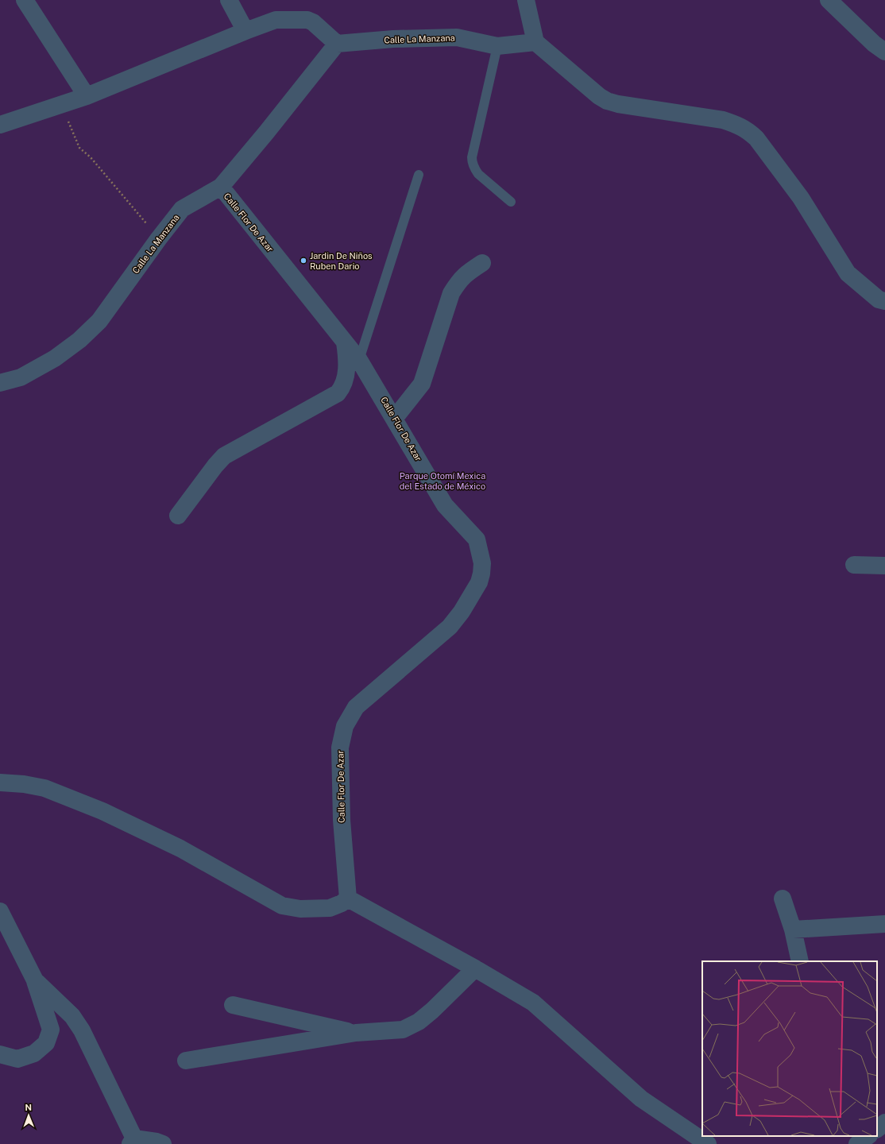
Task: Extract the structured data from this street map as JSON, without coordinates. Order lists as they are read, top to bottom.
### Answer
{
  "streets": {
    "street": ["Calle La Manzana", "Calle Flor De Azar"]
  },
  "crossings": [
    ["Calle La Manzana", "Calle Flor De Azar"]
  ],
  "parks": ["Parque Otomí Mexica del Estado de México"],
  "places": ["Jardin De Niños Ruben Dario"],
  "north": "top"
}
